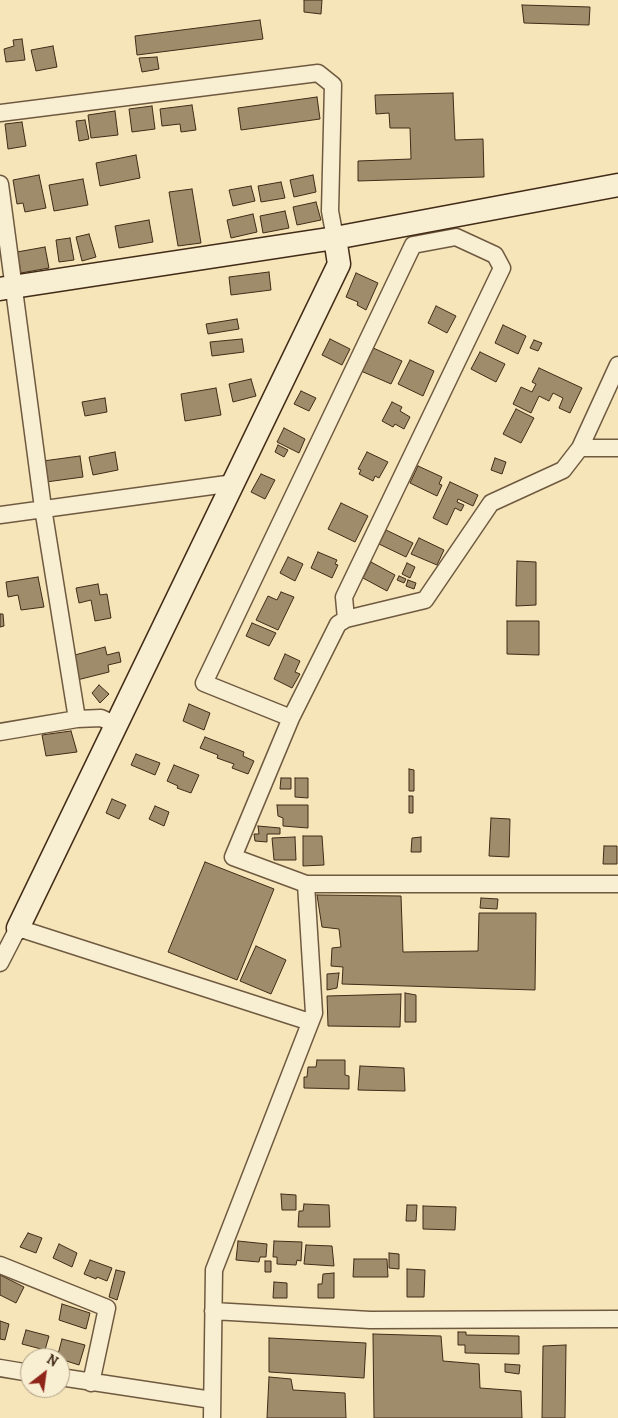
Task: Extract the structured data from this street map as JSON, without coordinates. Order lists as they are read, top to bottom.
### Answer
{
  "north": "top right"
}
